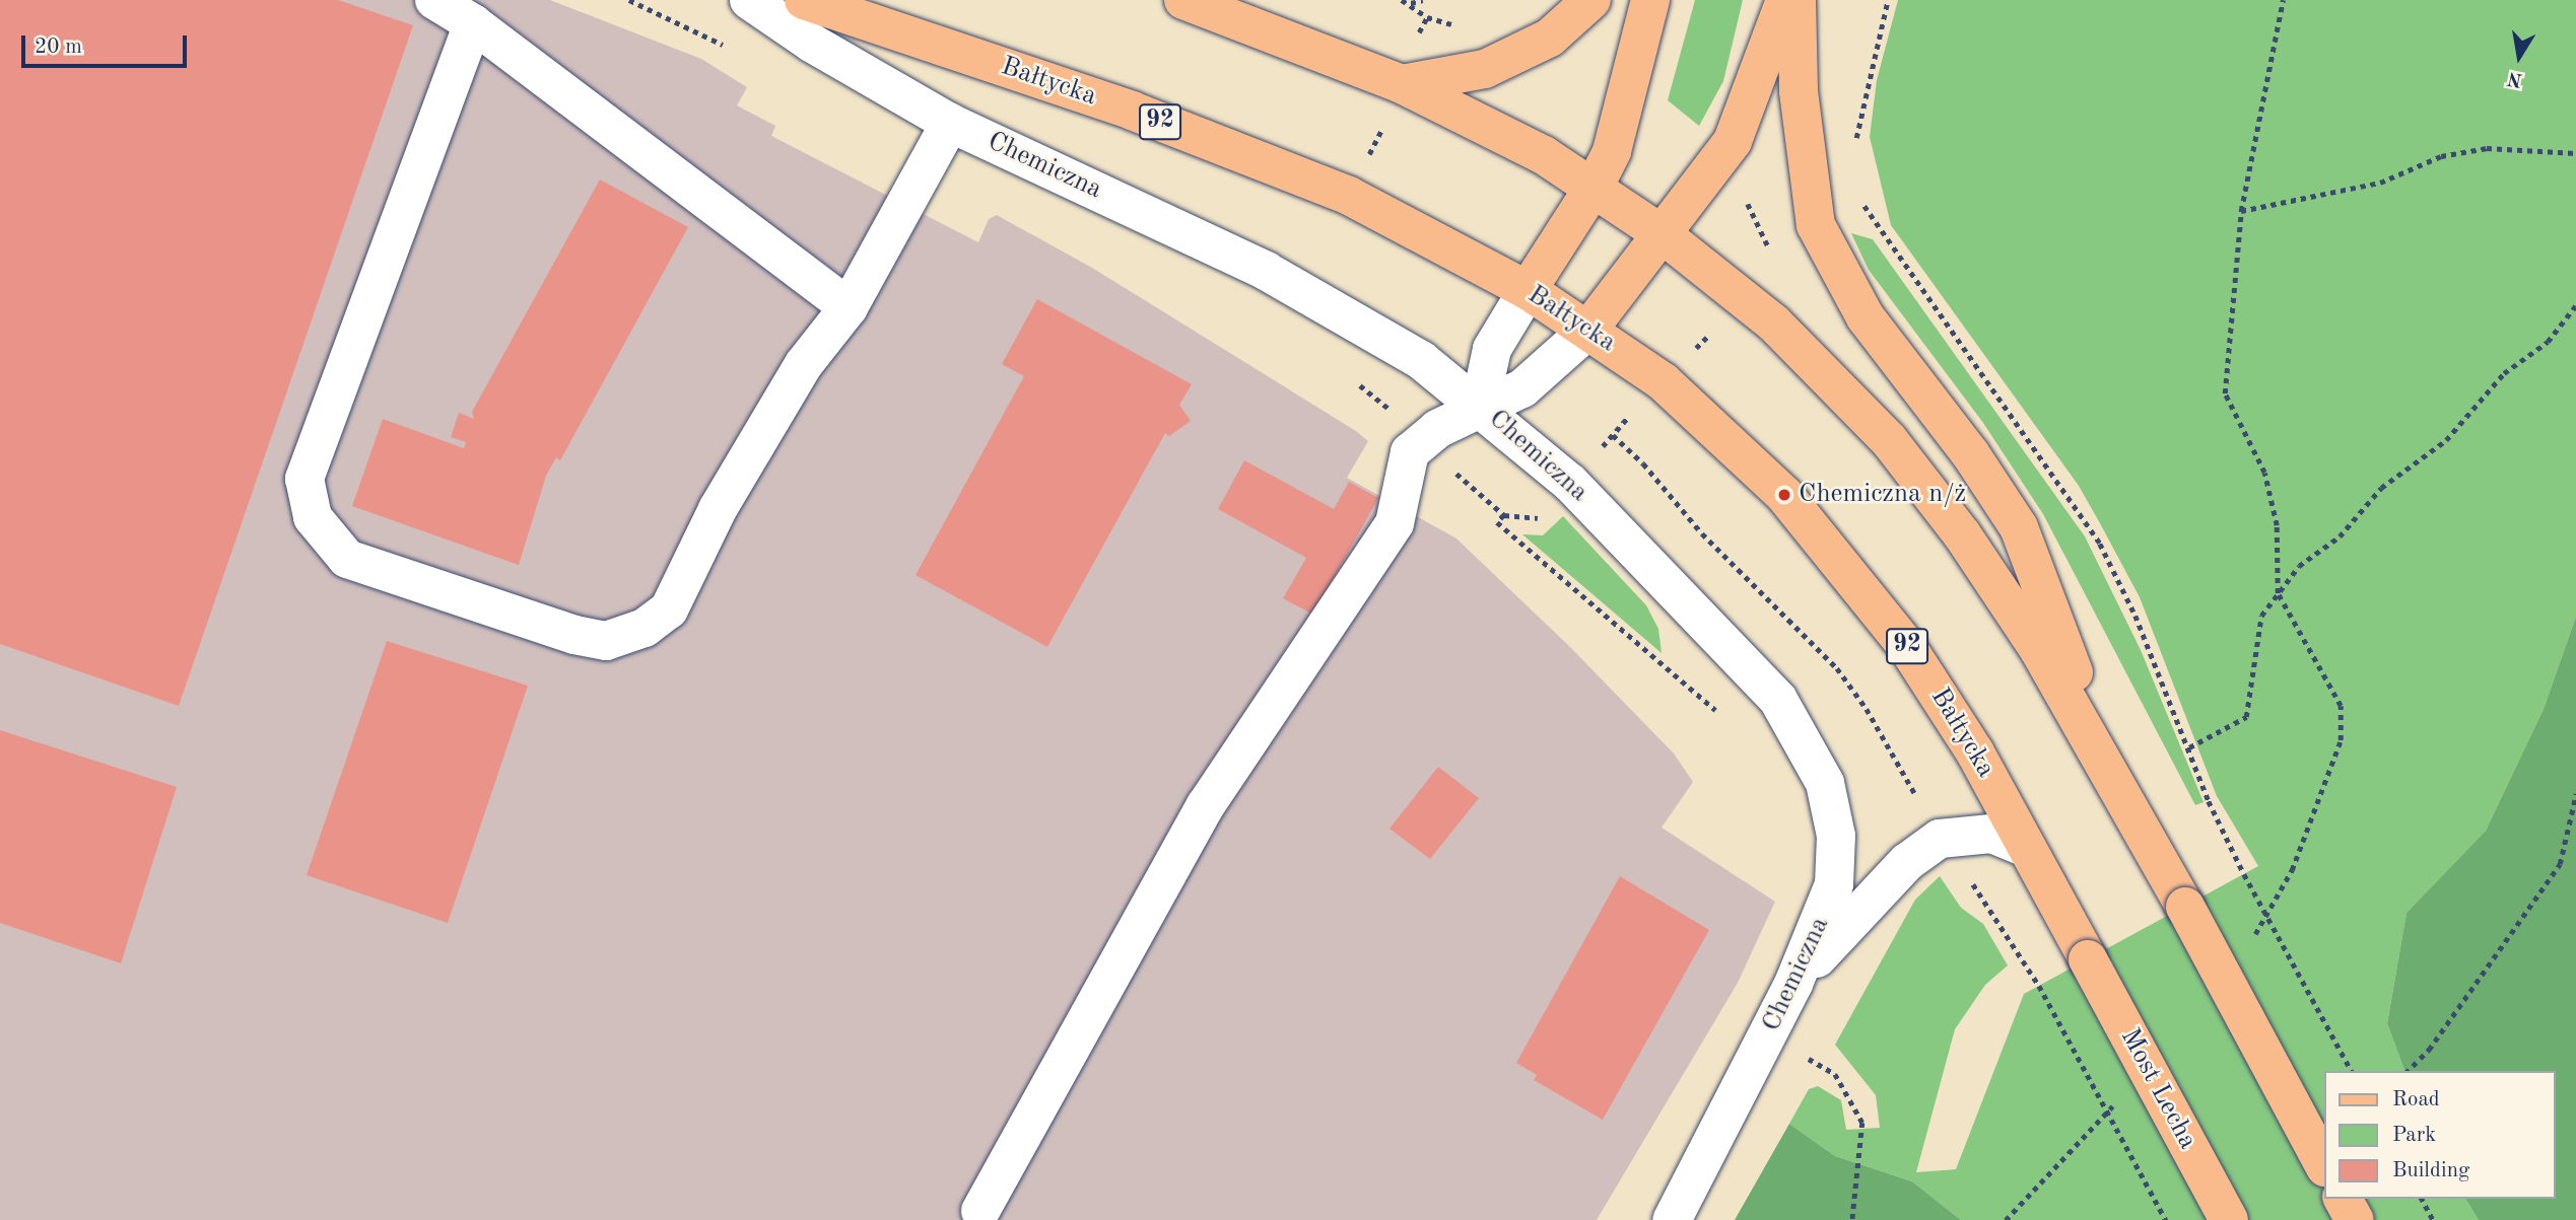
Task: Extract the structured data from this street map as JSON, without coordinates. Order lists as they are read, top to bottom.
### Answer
{
  "streets": {
    "main road": ["Bałtycka", "92", "Most Lecha"],
    "street": ["Chemiczna"]
  },
  "crossings": [
    ["Bałtycka", "Most Lecha"]
  ],
  "places": ["Chemiczna n/ż"],
  "legend": ["Road", "Park", "Building"],
  "scale_bar": "20 m",
  "north": "bottom"
}
